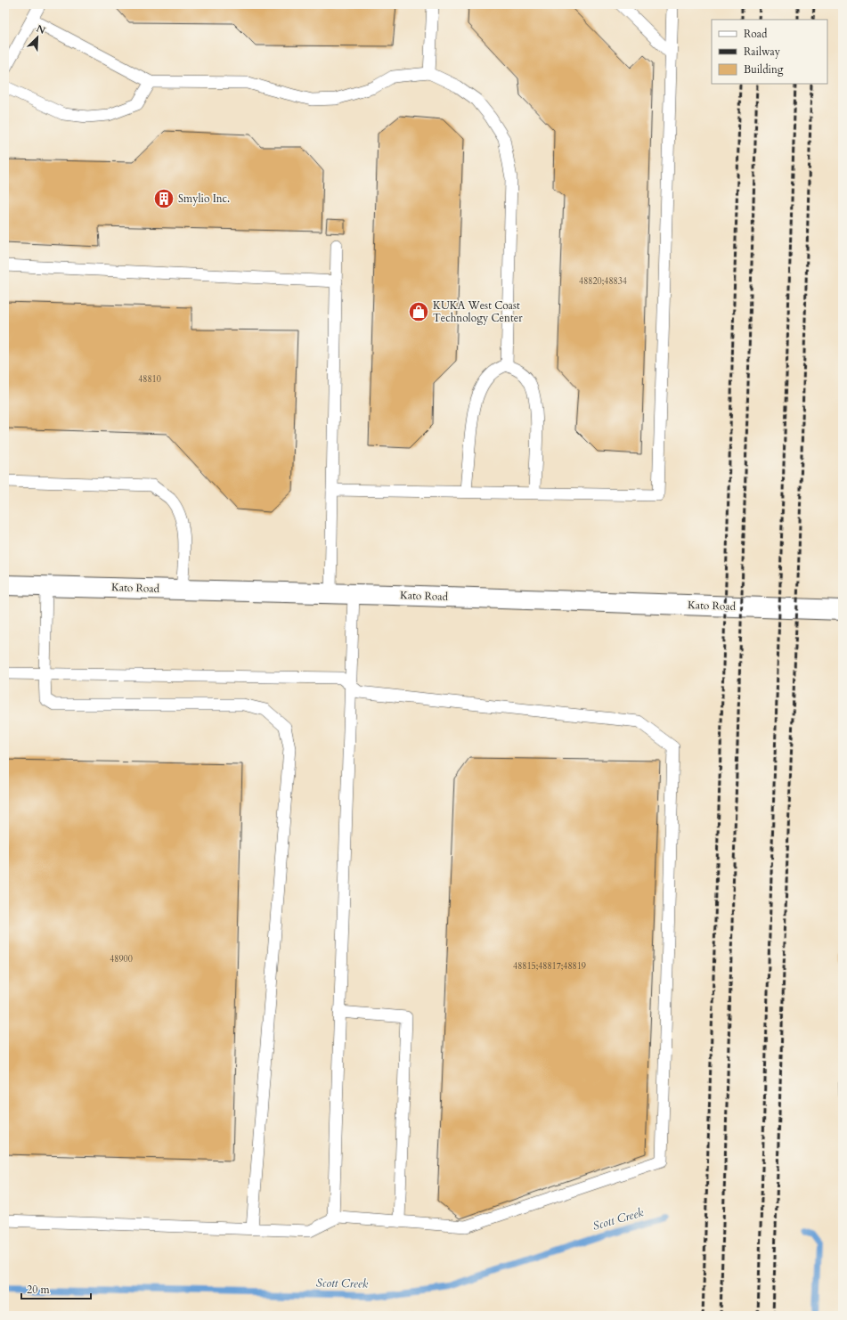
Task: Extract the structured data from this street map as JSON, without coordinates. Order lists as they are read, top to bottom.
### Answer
{
  "streets": {
    "street": ["Kato Road"]
  },
  "water": ["Scott Creek"],
  "places": {
    "building": ["Smylio Inc."],
    "shop": ["KUKA West Coast Technology Center"]
  },
  "house_numbers": [
    "48820;48834",
    "48810",
    "48900",
    "48815;48817;48819"
  ],
  "legend": ["Road", "Railway", "Building"],
  "scale_bar": "20 m",
  "north": "top right"
}
